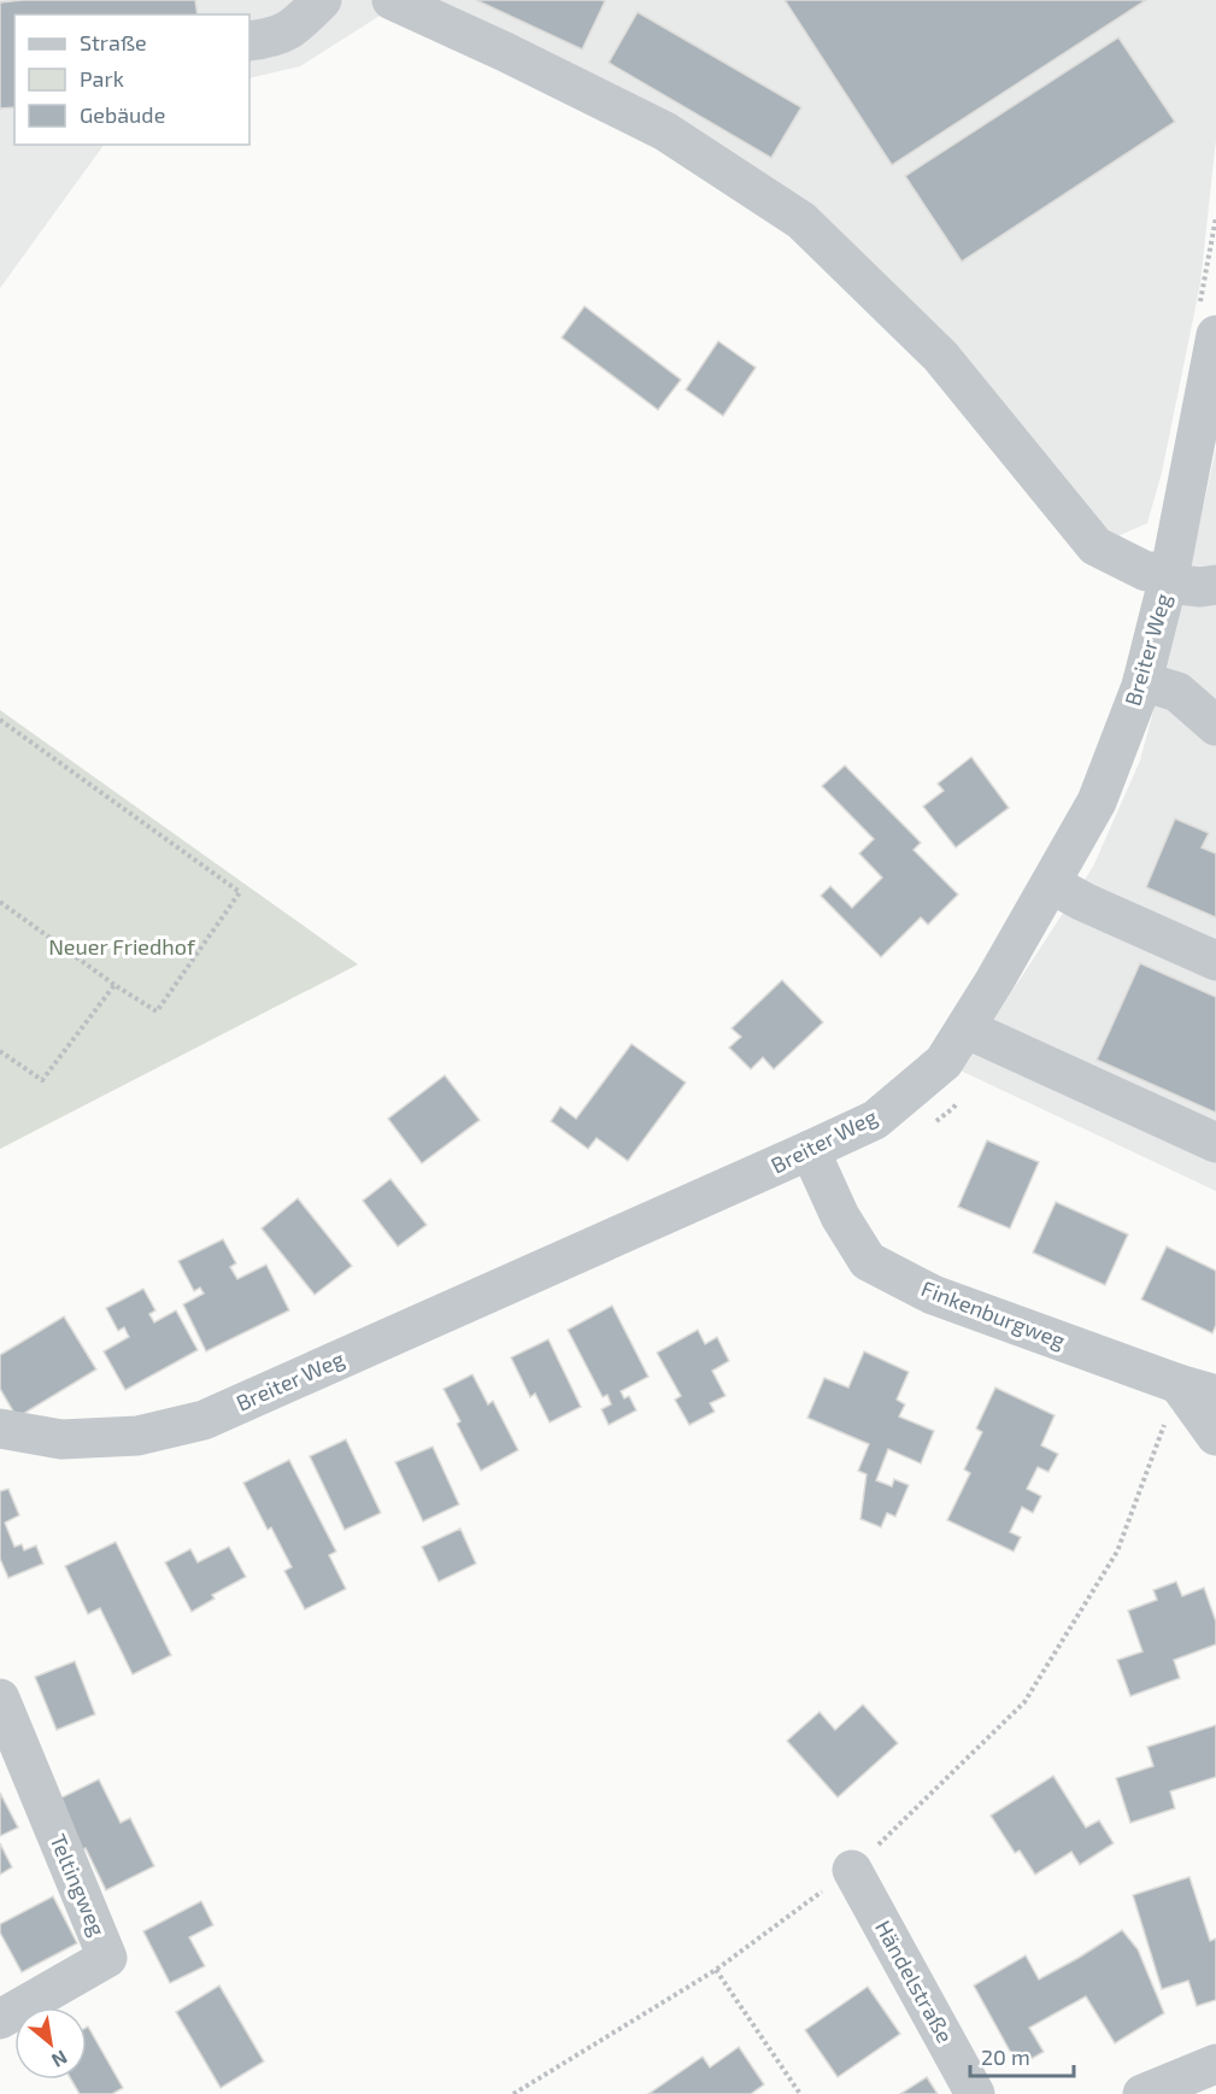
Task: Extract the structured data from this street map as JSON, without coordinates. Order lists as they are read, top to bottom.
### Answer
{
  "streets": {
    "street": [
      "Breiter Weg",
      "Finkenburgweg",
      "Teltingweg",
      "Händelstraße"
    ]
  },
  "crossings": [
    ["Breiter Weg", "Finkenburgweg"]
  ],
  "parks": ["Neuer Friedhof"],
  "legend": ["Straße", "Park", "Gebäude"],
  "scale_bar": "20 m",
  "north": "bottom right"
}
